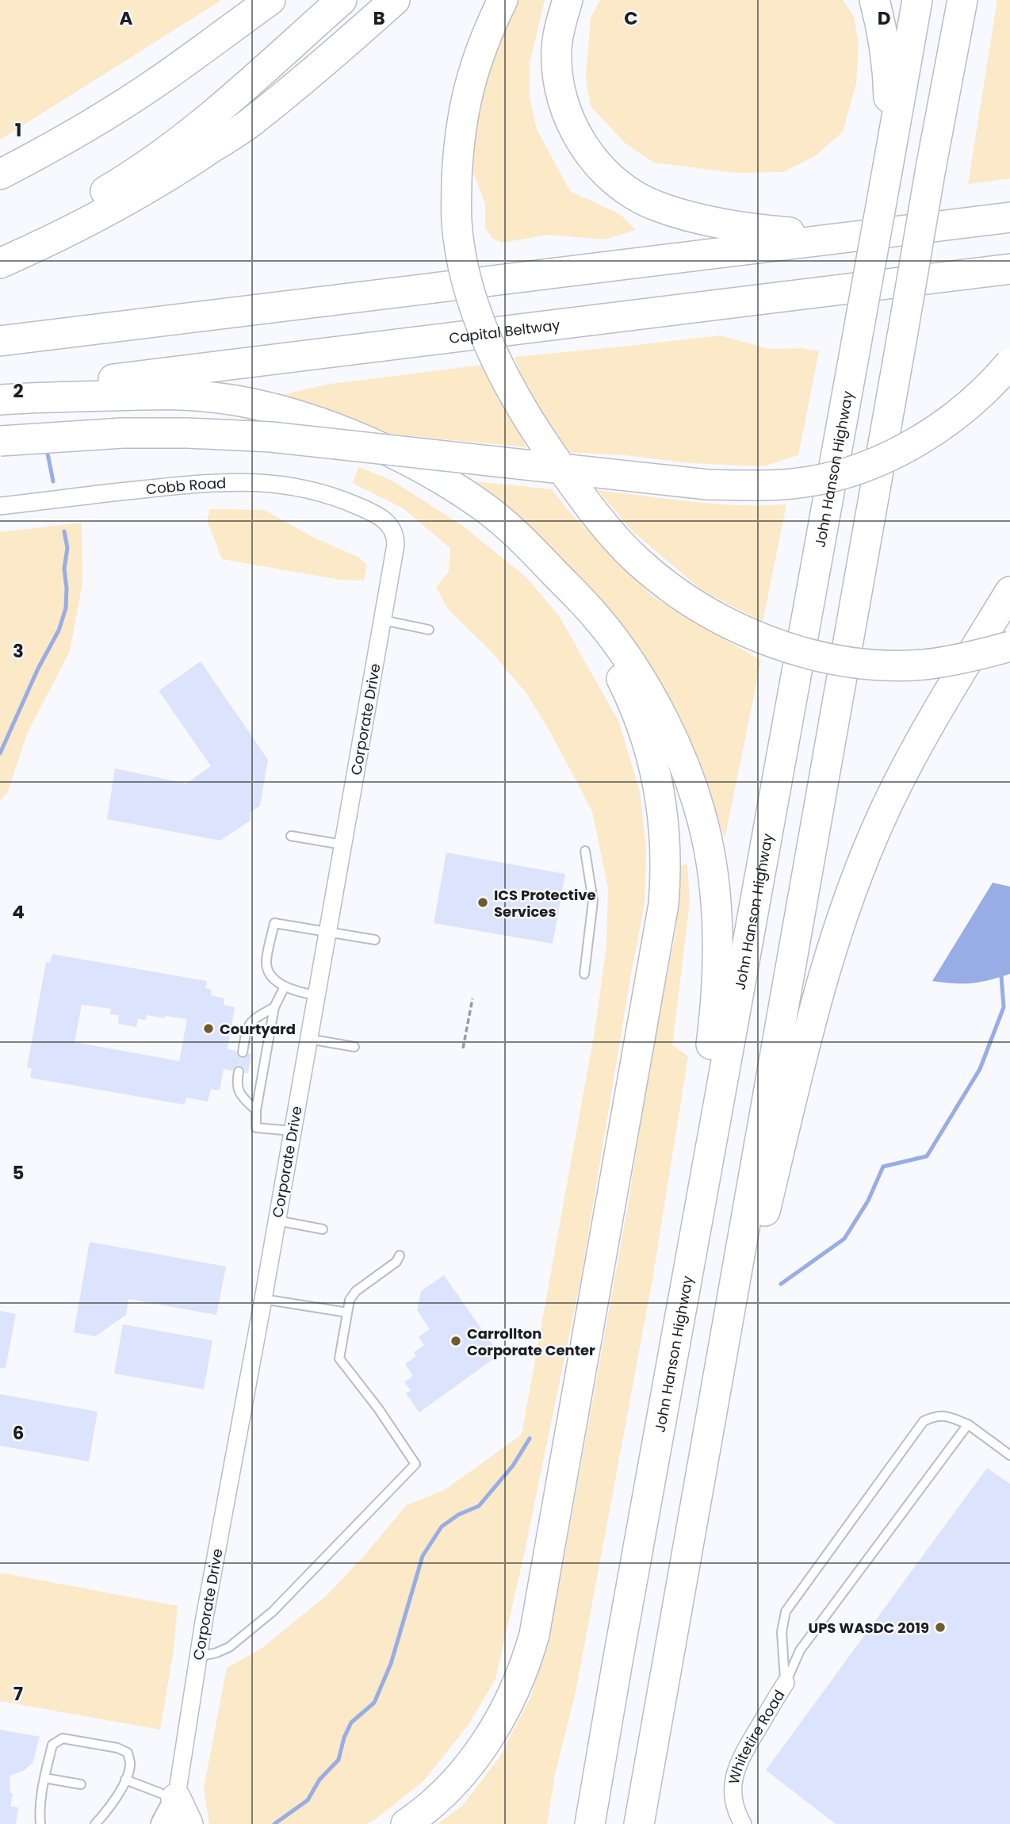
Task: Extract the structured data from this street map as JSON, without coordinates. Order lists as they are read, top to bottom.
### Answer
{
  "streets": {
    "highway": ["Capital Beltway", "John Hanson Highway"],
    "street": ["Cobb Road", "Corporate Drive", "Whitetire Road"]
  },
  "crossings": [
    ["Cobb Road", "Corporate Drive"]
  ],
  "places": [
    "ICS Protective Services",
    "Courtyard",
    "Carrollton Corporate Center",
    "UPS WASDC 2019"
  ],
  "grid": {
    "columns": [
      "A",
      "B",
      "C",
      "D"
    ],
    "rows": [
      "1",
      "2",
      "3",
      "4",
      "5",
      "6",
      "7"
    ]
  }
}
